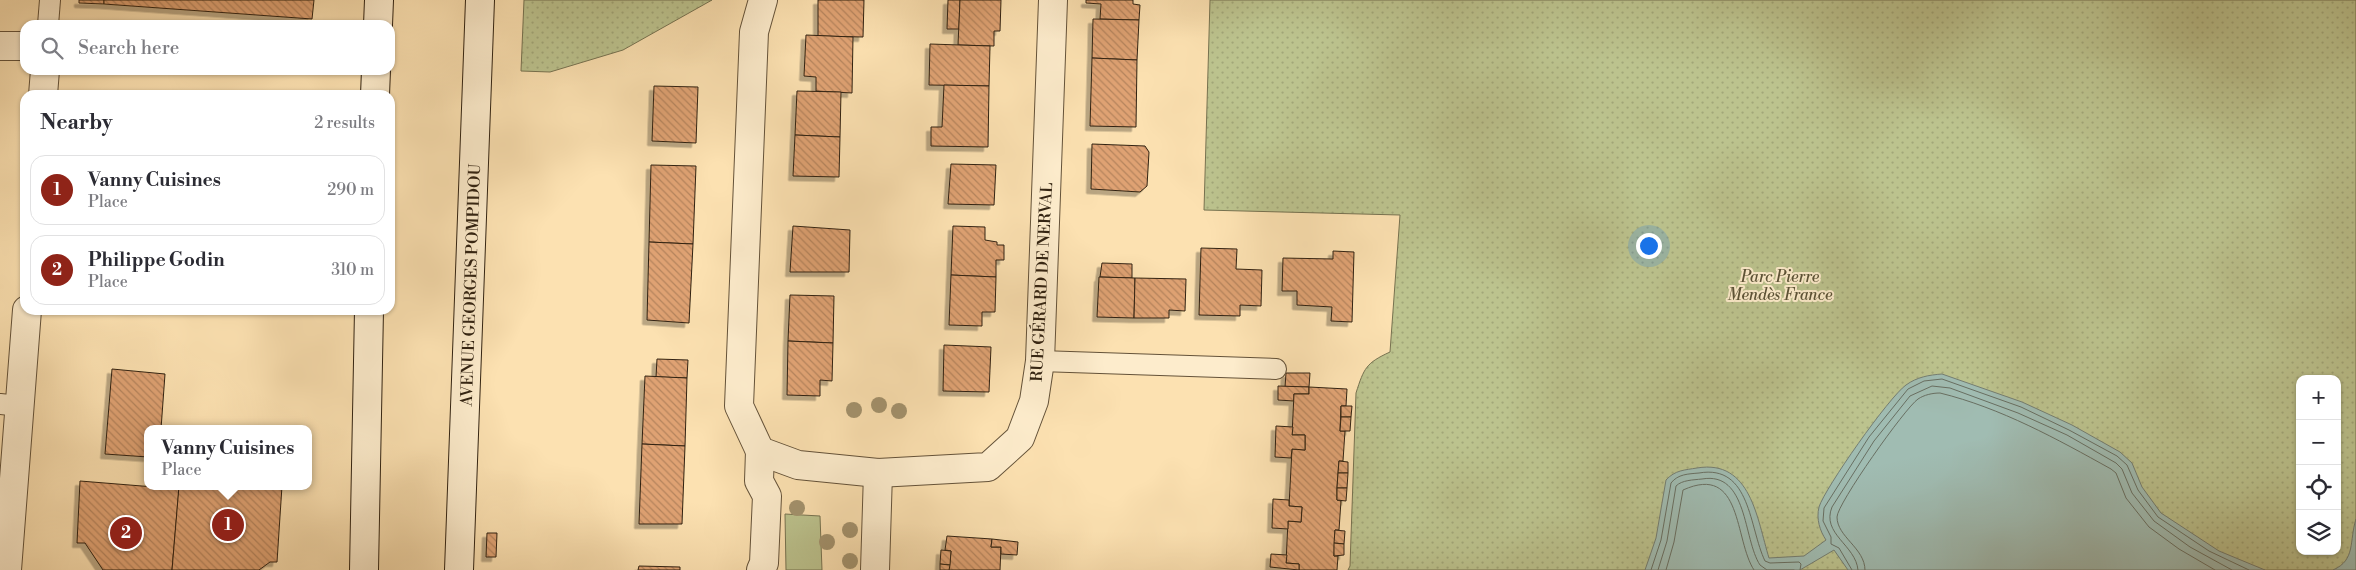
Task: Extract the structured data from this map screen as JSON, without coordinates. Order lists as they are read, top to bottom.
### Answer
{
  "streets": {
    "street": ["RUE GÉRARD DE NERVAL", "AVENUE GEORGES POMPIDOU"]
  },
  "parks": ["Parc Pierre Mendès France"],
  "page": {
    "search": "Search here",
    "heading": ["Nearby", "2 results"],
    "list": [
      {
        "mark": "1",
        "name": "Vanny Cuisines",
        "note": "Place",
        "value": "290 m"
      },
      {
        "mark": "2",
        "name": "Philippe Godin",
        "note": "Place",
        "value": "310 m"
      }
    ],
    "map_buttons": ["+", "−"],
    "popup": ["Vanny Cuisines", "Place"],
    "pins": ["1", "2"]
  }
}
